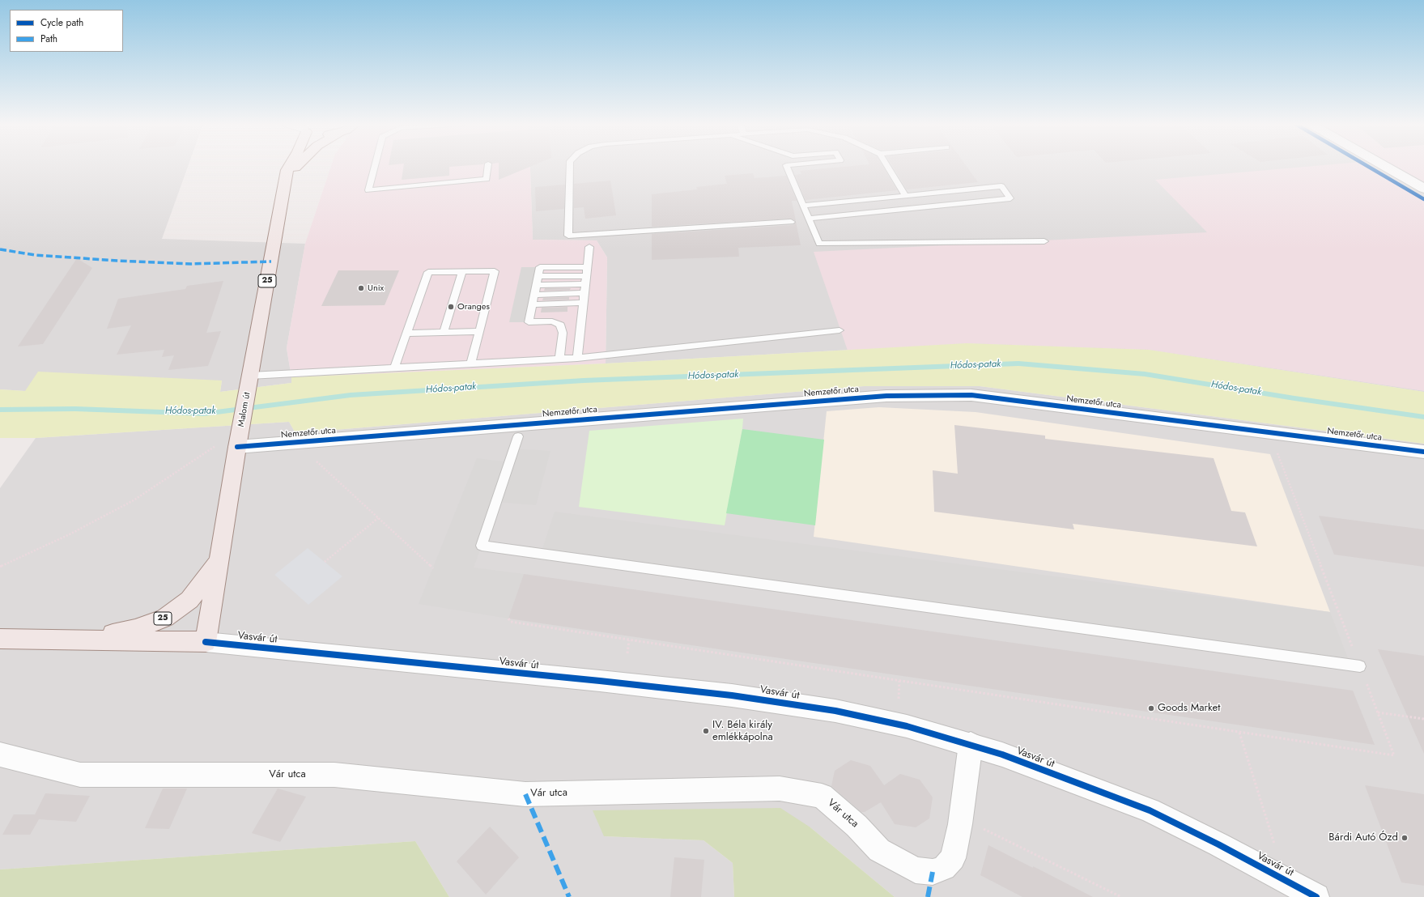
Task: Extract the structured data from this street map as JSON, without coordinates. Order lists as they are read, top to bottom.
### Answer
{
  "streets": {
    "main road": ["25", "Malom út", "Vasvár út"],
    "street": ["Nemzetőr utca", "Vár utca"]
  },
  "crossings": [
    ["25", "Malom út"],
    ["25", "Vasvár út"],
    ["Nemzetőr utca", "Malom út"],
    ["Malom út", "Vasvár út"],
    ["Vasvár út", "Vár utca"]
  ],
  "water": ["Hódos-patak"],
  "places": [
    "Unix",
    "Oranges",
    "Goods Market",
    "IV. Béla király emlékkápolna",
    "Bárdi Autó Ózd"
  ],
  "legend": ["Cycle path", "Path"]
}
